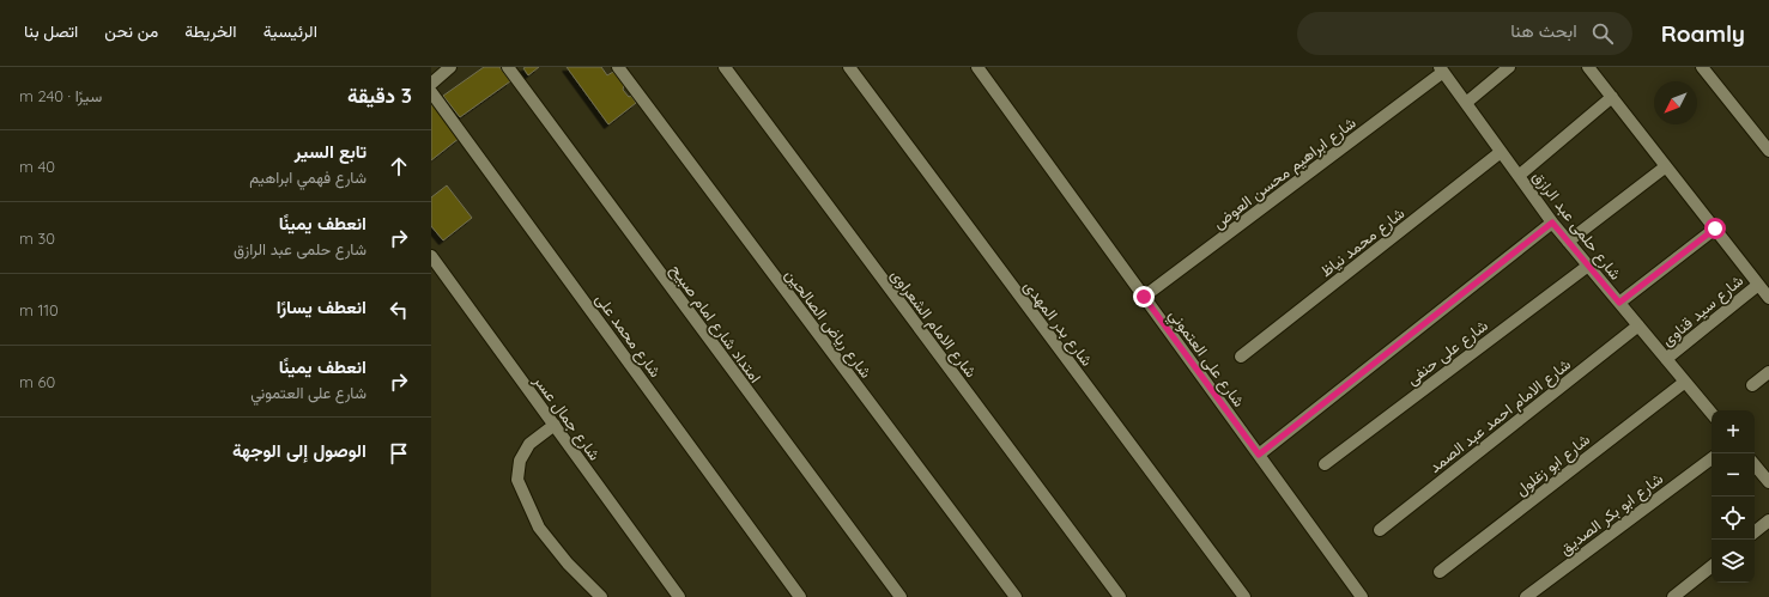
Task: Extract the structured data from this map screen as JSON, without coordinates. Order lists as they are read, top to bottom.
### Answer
{
  "streets": {
    "street": [
      "شارع ابراهيم محسن العوض",
      "شارع حلمى عبد الرازق",
      "شارع محمد نياظ",
      "شارع سيد قناوى",
      "امتداد شارع امام صبيح",
      "شارع رياض الصالحين",
      "شارع الامام الشعراوى",
      "شارع بدر المهدى",
      "شارع محمد على",
      "شارع على حنفى",
      "شارع على العتموني",
      "شارع الامام احمد عبد الصمد",
      "شارع جمال عسر",
      "شارع ابو زغلول",
      "شارع ابو بكر الصديق"
    ]
  },
  "crossings": [
    ["شارع ابراهيم محسن العوض", "شارع حلمى عبد الرازق"],
    ["شارع ابراهيم محسن العوض", "شارع على العتموني"],
    ["شارع حلمى عبد الرازق", "شارع محمد نياظ"],
    ["شارع حلمى عبد الرازق", "شارع سيد قناوى"],
    ["شارع حلمى عبد الرازق", "شارع على حنفى"],
    ["شارع حلمى عبد الرازق", "شارع الامام احمد عبد الصمد"],
    ["شارع حلمى عبد الرازق", "شارع ابو زغلول"]
  ],
  "north": "bottom left",
  "page": {
    "header": "Roamly",
    "search": "ابحث هنا",
    "nav": [
      "الرئيسية",
      "الخريطة",
      "من نحن",
      "اتصل بنا"
    ],
    "heading": ["3 دقيقة", "سيرًا · 240 m"],
    "list": [
      ["تابع السير", "شارع فهمي ابراهيم", "40 m"],
      ["انعطف يمينًا", "شارع حلمى عبد الرازق", "30 m"],
      ["انعطف يسارًا", "110 m"],
      ["انعطف يمينًا", "شارع على العتموني", "60 m"],
      "الوصول إلى الوجهة"
    ],
    "map_buttons": ["+", "−"]
  }
}
